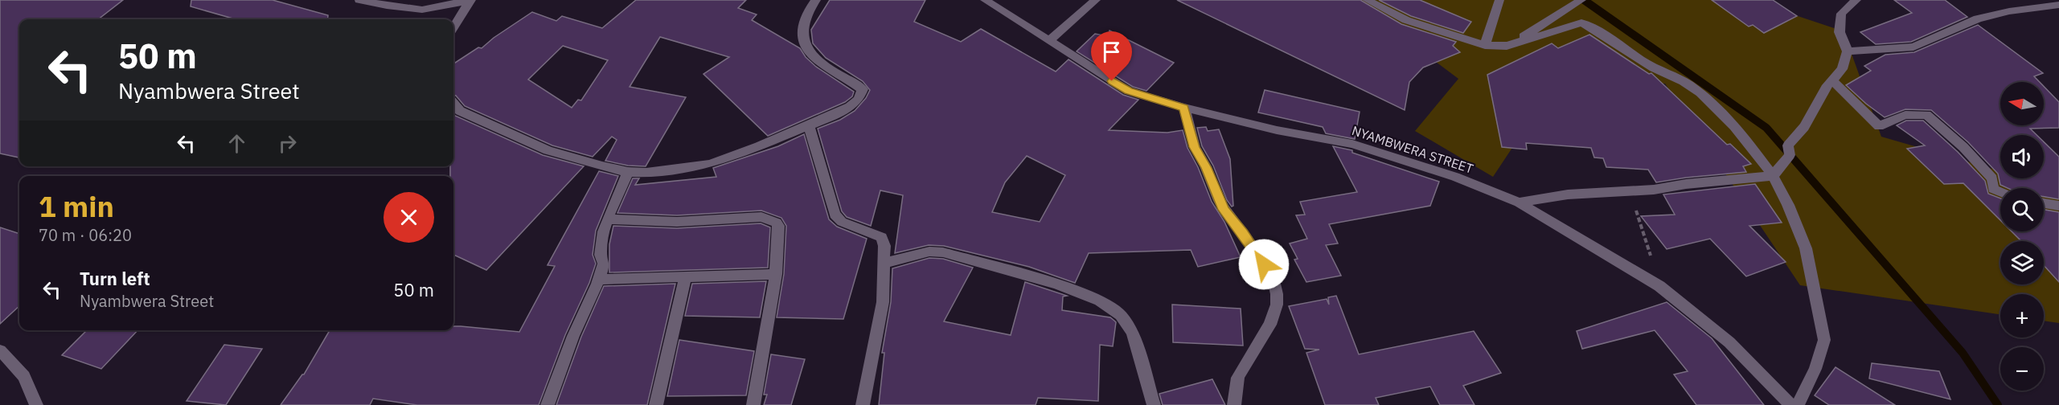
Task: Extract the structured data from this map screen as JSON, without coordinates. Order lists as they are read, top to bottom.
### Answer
{
  "streets": {
    "street": ["NYAMBWERA STREET"]
  },
  "north": "left",
  "page": {
    "turn": ["50 m", "Nyambwera Street"],
    "map_buttons": ["+", "−"],
    "heading": ["1 min", "70 m · 06:20"],
    "list": [
      {
        "name": "Turn left",
        "note": "Nyambwera Street",
        "value": "50 m"
      }
    ]
  }
}
